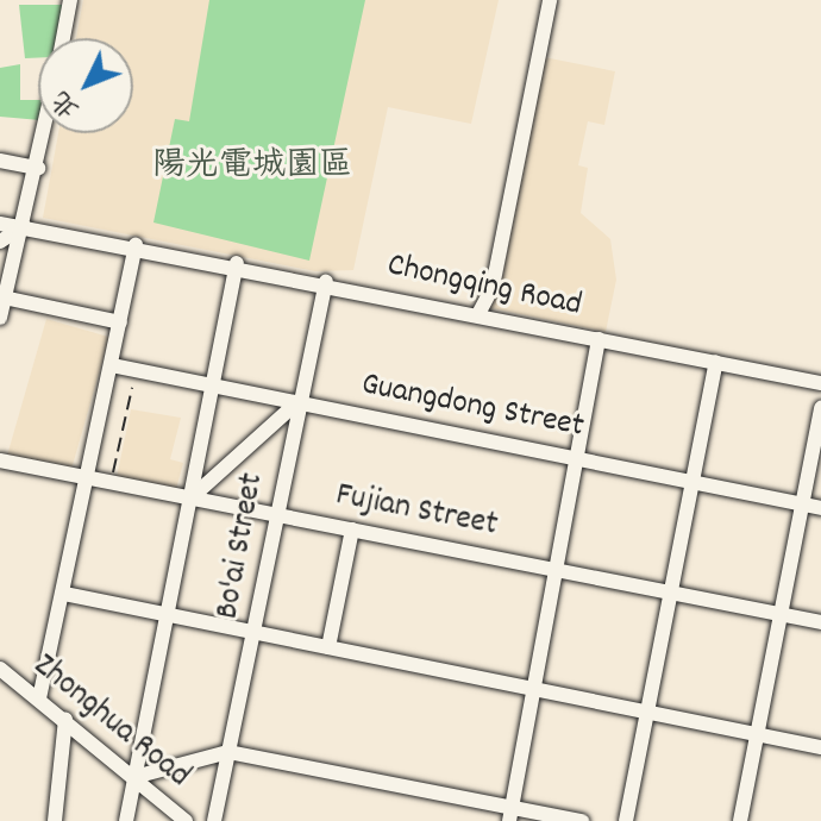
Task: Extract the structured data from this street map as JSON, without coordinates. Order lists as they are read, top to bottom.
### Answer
{
  "streets": {
    "street": [
      "Chongqing Road",
      "Guangdong Street",
      "Fujian Street",
      "Bo'ai Street",
      "Zhonghua Road"
    ]
  },
  "crossings": [
    ["Chongqing Road", "Bo'ai Street"],
    ["Guangdong Street", "Bo'ai Street"],
    ["Fujian Street", "Bo'ai Street"]
  ],
  "parks": ["陽光電城園區"],
  "north": "bottom left"
}
